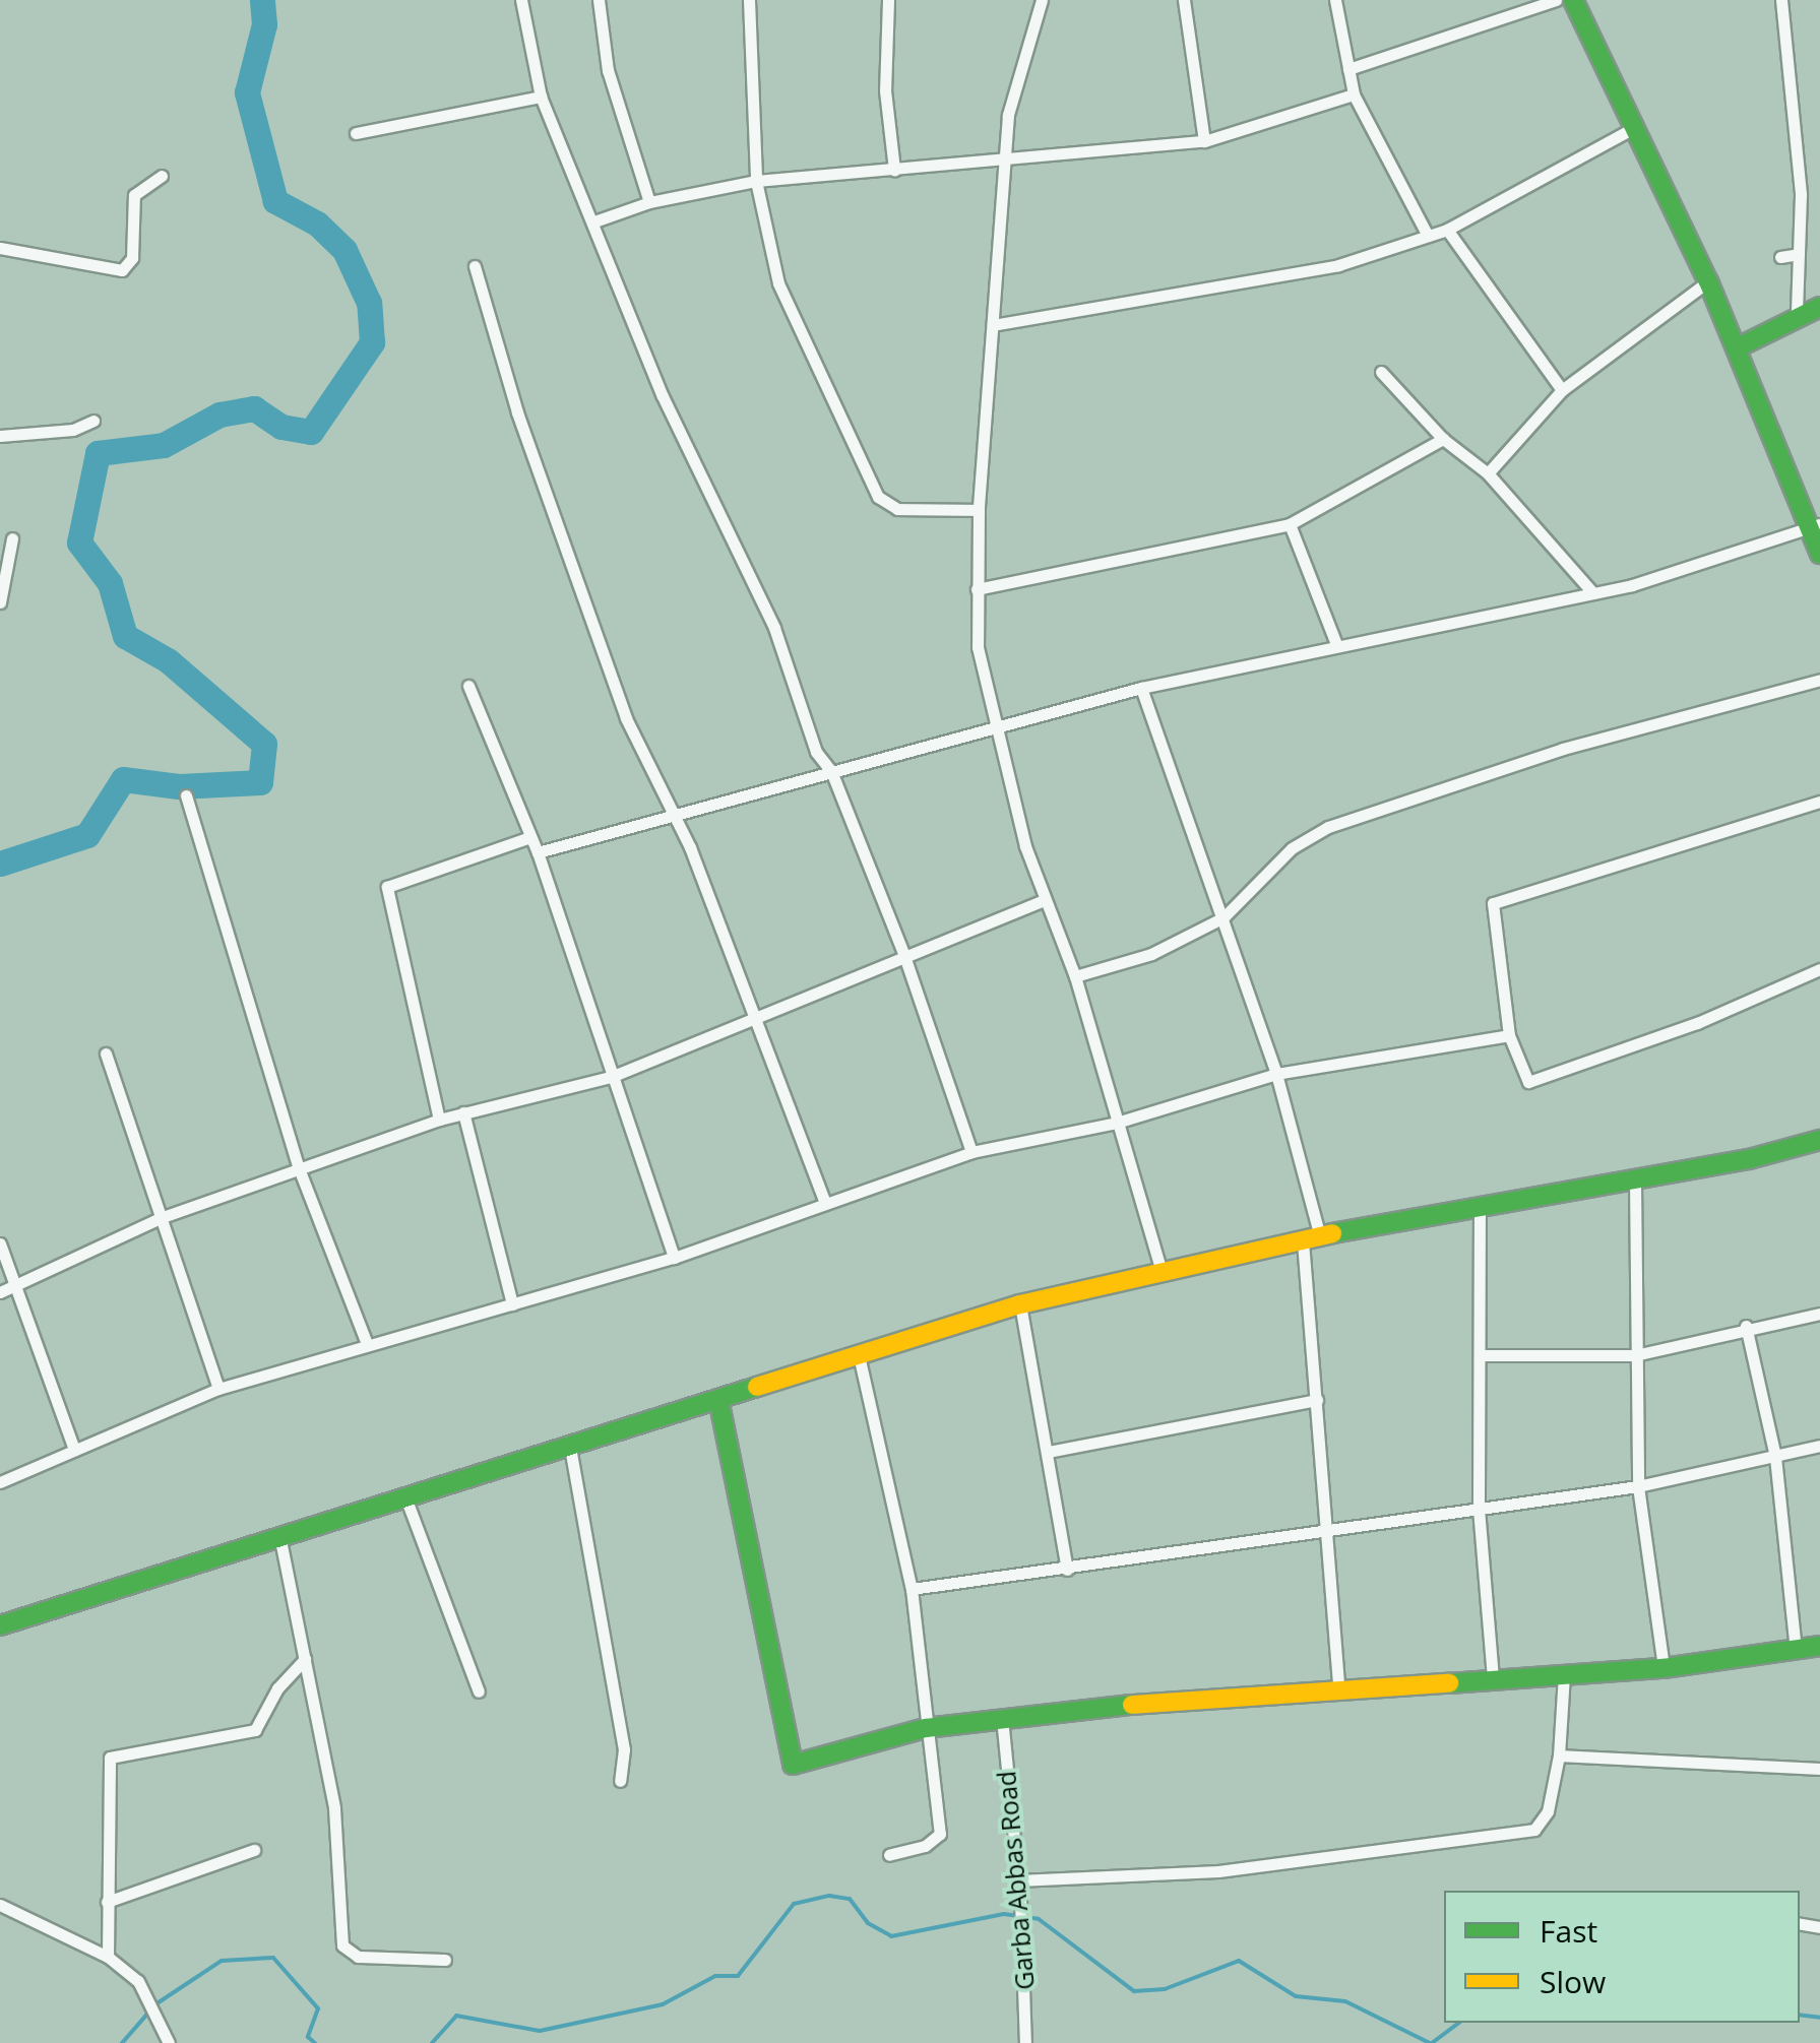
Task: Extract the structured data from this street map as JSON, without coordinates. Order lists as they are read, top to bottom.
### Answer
{
  "streets": {
    "street": ["Garba Abbas Road"]
  },
  "legend": ["Fast", "Slow"]
}
